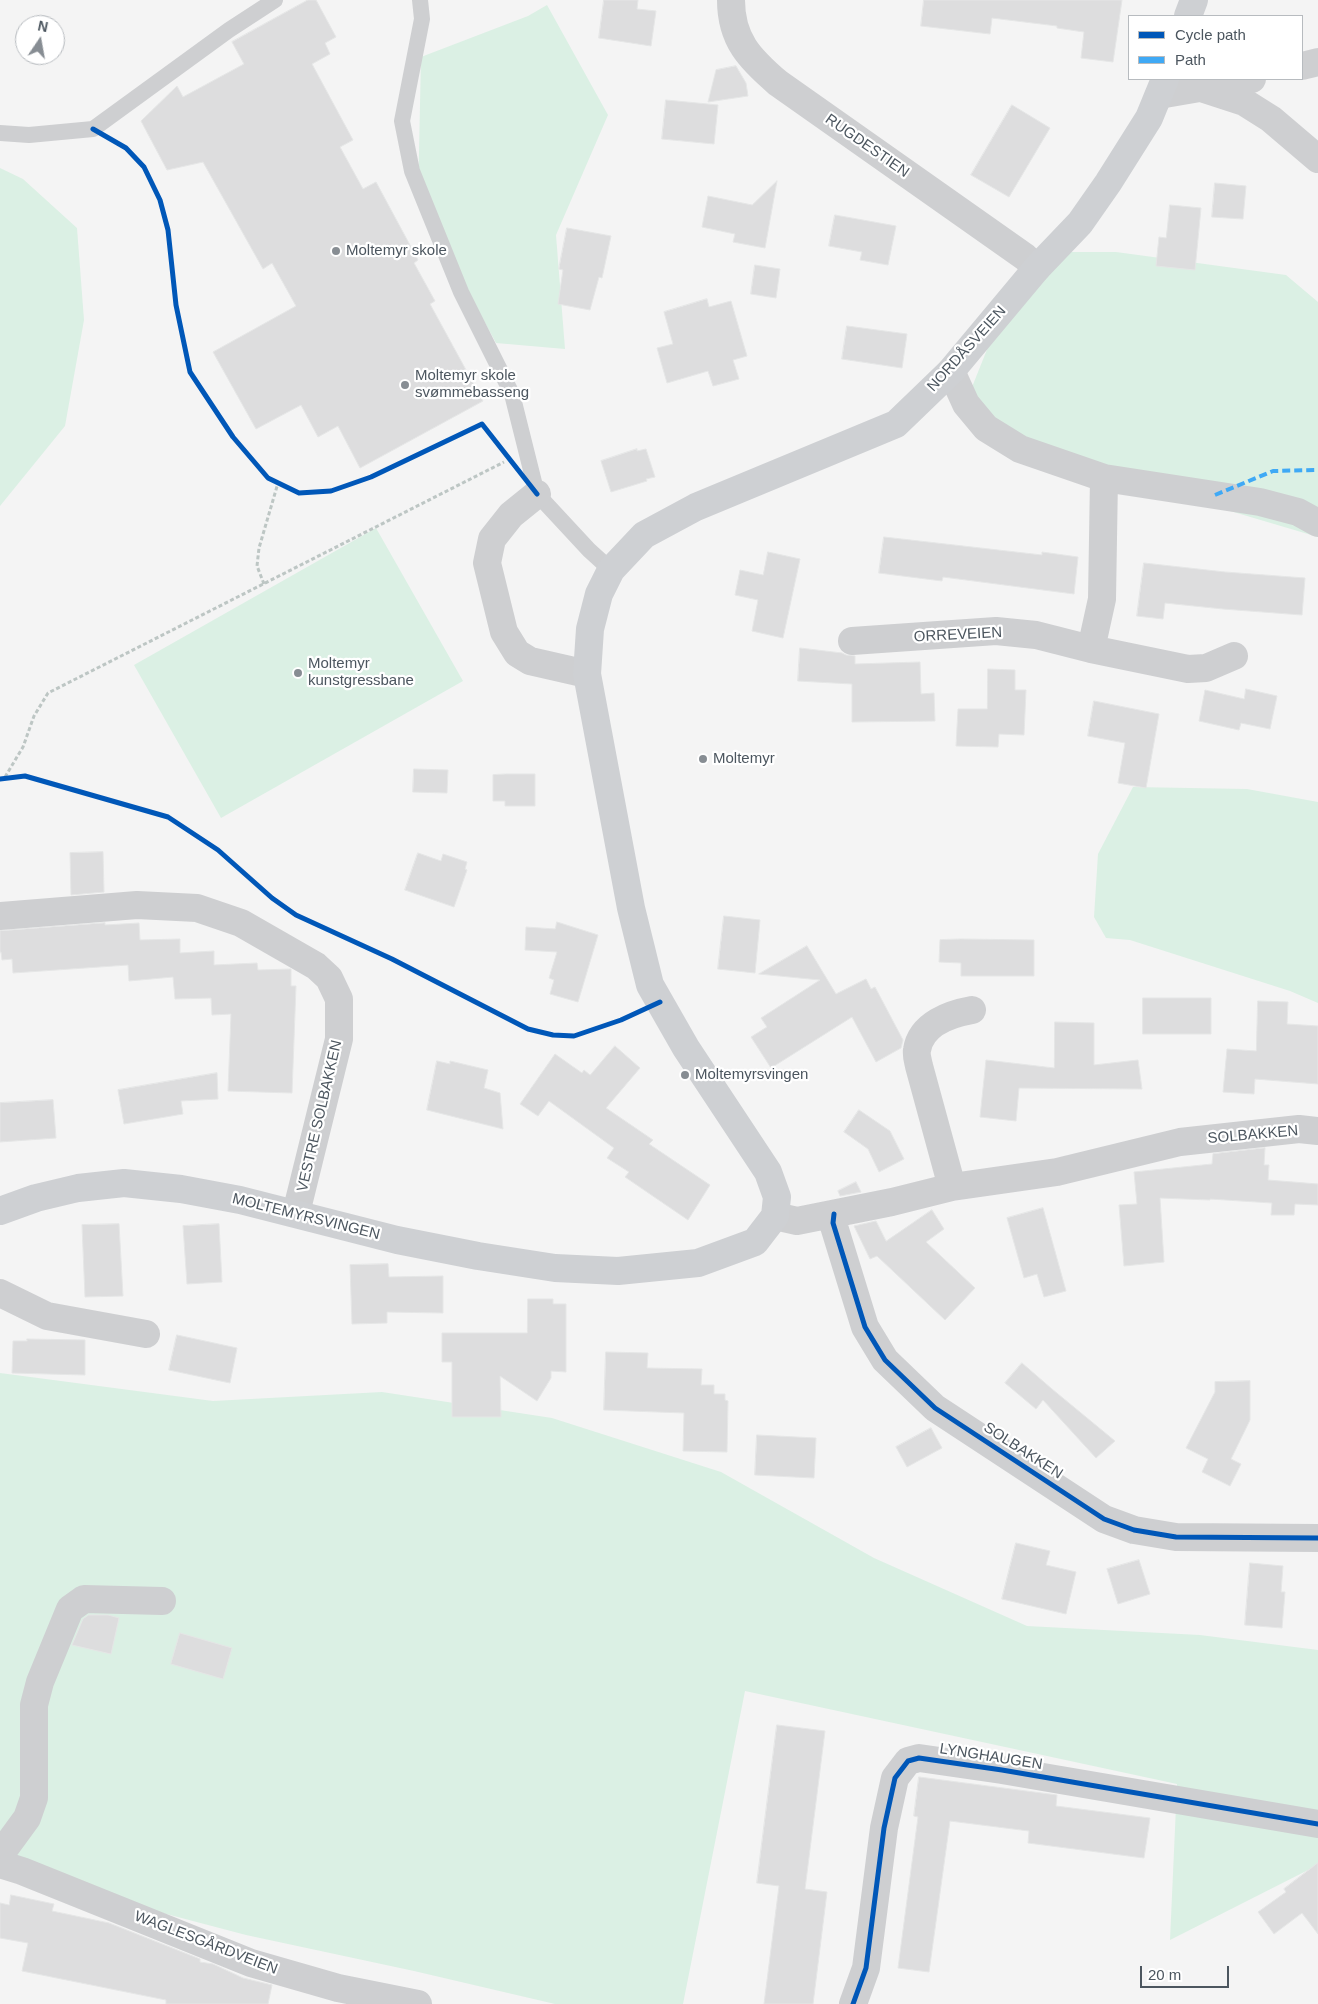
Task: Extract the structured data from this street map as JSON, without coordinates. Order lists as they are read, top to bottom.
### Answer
{
  "streets": {
    "main road": ["NORDÅSVEIEN", "MOLTEMYRSVINGEN"],
    "street": [
      "RUGDESTIEN",
      "ORREVEIEN",
      "VESTRE SOLBAKKEN",
      "SOLBAKKEN",
      "LYNGHAUGEN",
      "WAGLESGÅRDVEIEN"
    ]
  },
  "crossings": [
    ["RUGDESTIEN", "NORDÅSVEIEN"],
    ["VESTRE SOLBAKKEN", "MOLTEMYRSVINGEN"],
    ["SOLBAKKEN", "MOLTEMYRSVINGEN"]
  ],
  "places": [
    "Moltemyr skole",
    "Moltemyr skole svømmebasseng",
    "Moltemyr kunstgressbane",
    "Moltemyr",
    "Moltemyrsvingen"
  ],
  "legend": ["Cycle path", "Path"],
  "scale_bar": "20 m",
  "north": "top"
}
